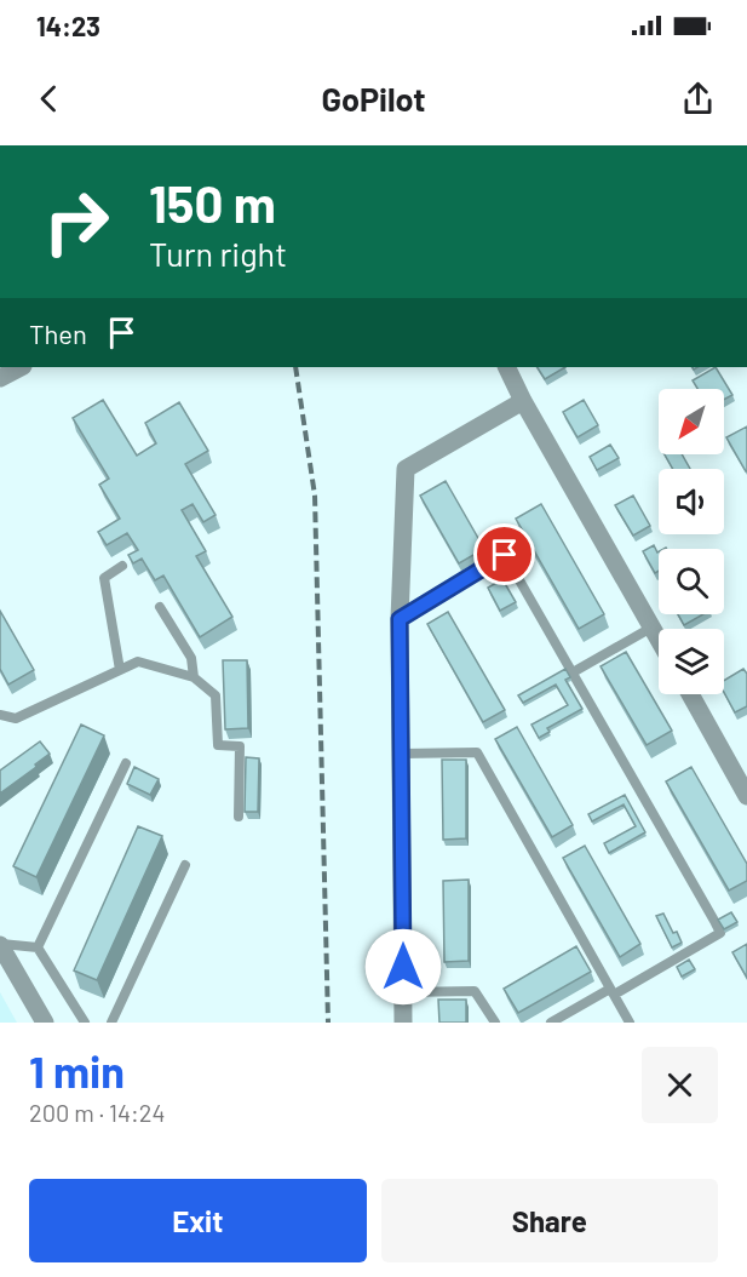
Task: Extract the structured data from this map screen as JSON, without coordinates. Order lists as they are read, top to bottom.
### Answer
{
  "north": "bottom left",
  "page": {
    "status": "14:23",
    "header": "GoPilot",
    "turn": ["150 m", "Turn right"],
    "then": "Then",
    "heading": ["1 min", "200 m · 14:24"],
    "buttons": ["Exit", "Share"]
  }
}
